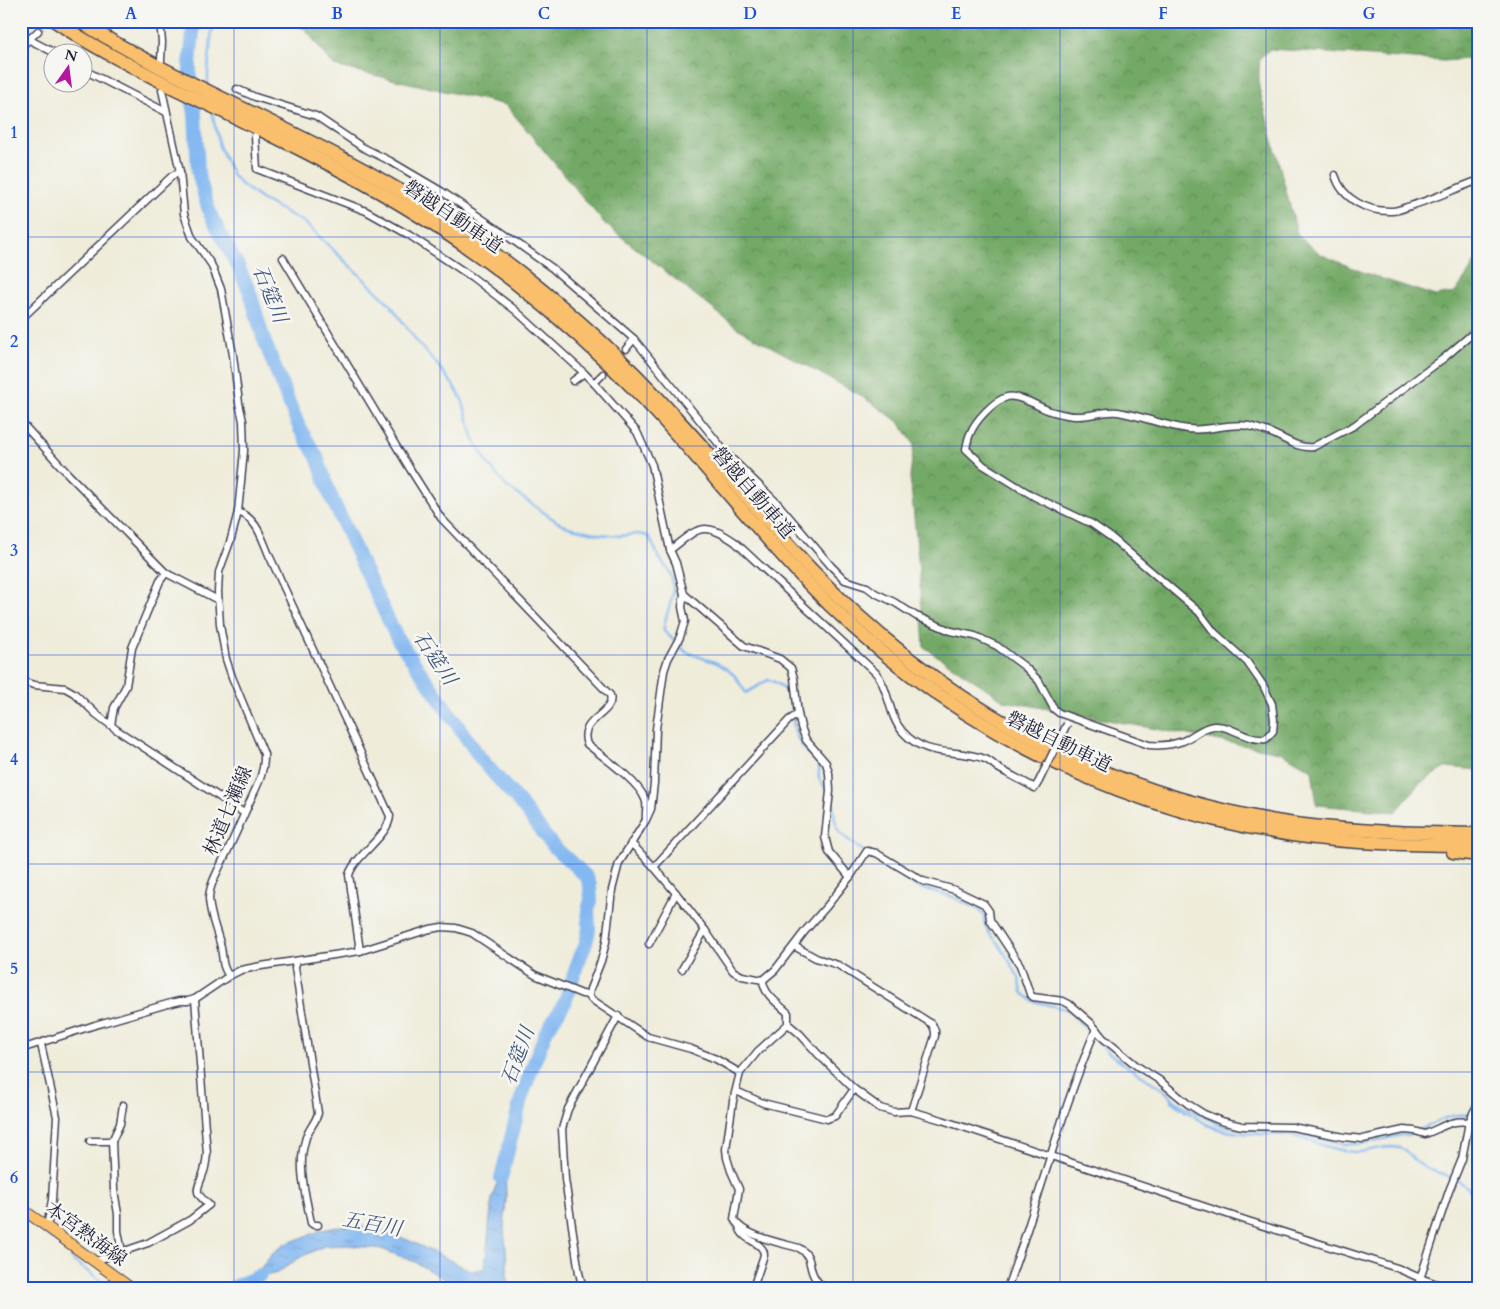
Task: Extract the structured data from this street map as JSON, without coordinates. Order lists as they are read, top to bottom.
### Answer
{
  "streets": {
    "highway": ["磐越自動車道"],
    "main road": ["本宮熱海線"],
    "street": ["林道七瀬線"]
  },
  "crossings": [
    ["磐越自動車道", "林道七瀬線"]
  ],
  "water": ["石筵川", "五百川"],
  "north": "top",
  "grid": {
    "columns": [
      "A",
      "B",
      "C",
      "D",
      "E",
      "F",
      "G"
    ],
    "rows": [
      "1",
      "2",
      "3",
      "4",
      "5",
      "6"
    ]
  }
}
